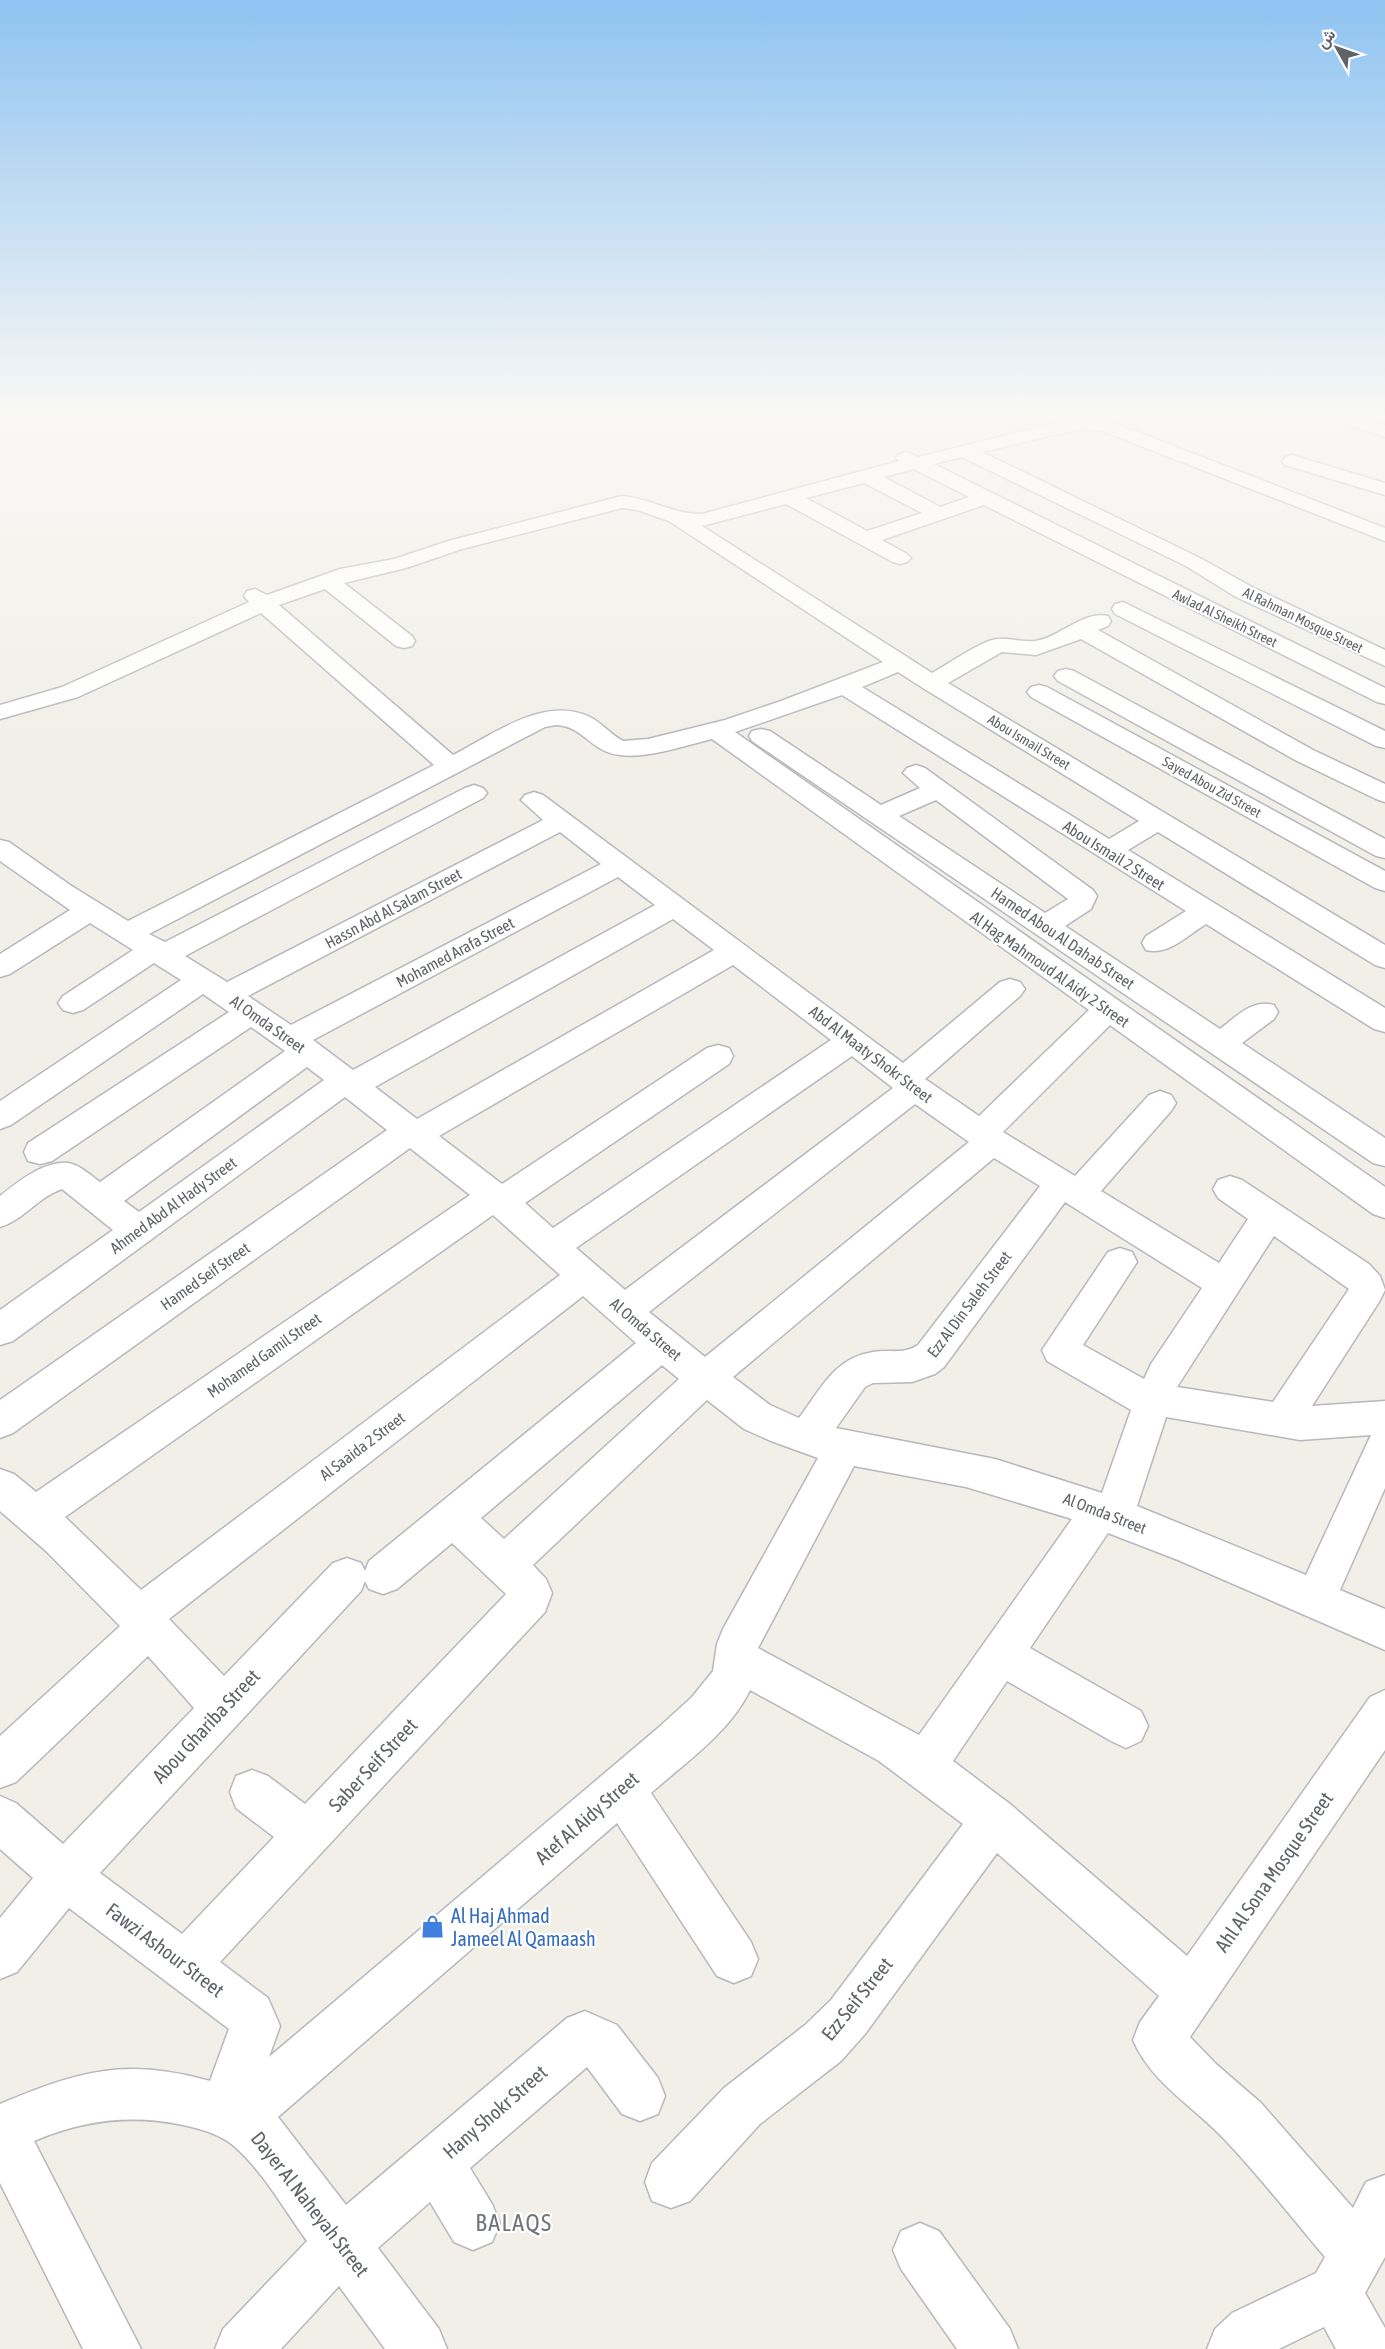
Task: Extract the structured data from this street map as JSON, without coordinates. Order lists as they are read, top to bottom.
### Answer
{
  "streets": {
    "street": [
      "Awlad Al Sheikh Street",
      "Al Rahman Mosque Street",
      "Abou Ismail Street",
      "Sayed Abou Zid Street",
      "Abou Ismail 2 Street",
      "Hassn Abd Al Salam Street",
      "Hamed Abou Al Dahab Street",
      "Mohamed Arafa Street",
      "Al Hag Mahmoud Al Aidy 2 Street",
      "Al Omda Street",
      "Abd Al Maaty Shokr Street",
      "Ahmed Abd Al Hady Street",
      "Hamed Seif Street",
      "Ezz Al Din Saleh Street",
      "Mohamed Gamil Street",
      "Al Saaida 2 Street",
      "Abou Ghariba Street",
      "Saber Seif Street",
      "Atef Al Aidy Street",
      "Ahl Al Sona Mosque Street",
      "Fawzi Ashour Street",
      "Ezz Seif Street",
      "Hany Shokr Street",
      "Dayer Al Naheyah Street"
    ]
  },
  "crossings": [
    ["Abou Ismail Street", "Sayed Abou Zid Street"],
    ["Hassn Abd Al Salam Street", "Al Omda Street"],
    ["Hassn Abd Al Salam Street", "Abd Al Maaty Shokr Street"],
    ["Hamed Abou Al Dahab Street", "Al Hag Mahmoud Al Aidy 2 Street"],
    ["Mohamed Arafa Street", "Al Omda Street"],
    ["Mohamed Arafa Street", "Abd Al Maaty Shokr Street"],
    ["Al Omda Street", "Ahmed Abd Al Hady Street"],
    ["Al Omda Street", "Hamed Seif Street"],
    ["Al Omda Street", "Ezz Al Din Saleh Street"],
    ["Al Omda Street", "Mohamed Gamil Street"],
    ["Al Omda Street", "Al Saaida 2 Street"],
    ["Al Omda Street", "Abou Ghariba Street"],
    ["Al Omda Street", "Atef Al Aidy Street"],
    ["Abd Al Maaty Shokr Street", "Ahmed Abd Al Hady Street"],
    ["Abd Al Maaty Shokr Street", "Hamed Seif Street"],
    ["Abd Al Maaty Shokr Street", "Ezz Al Din Saleh Street"],
    ["Ezz Al Din Saleh Street", "Atef Al Aidy Street"],
    ["Abou Ghariba Street", "Saber Seif Street"],
    ["Abou Ghariba Street", "Fawzi Ashour Street"],
    ["Saber Seif Street", "Fawzi Ashour Street"],
    ["Atef Al Aidy Street", "Fawzi Ashour Street"],
    ["Atef Al Aidy Street", "Dayer Al Naheyah Street"],
    ["Fawzi Ashour Street", "Dayer Al Naheyah Street"],
    ["Hany Shokr Street", "Dayer Al Naheyah Street"]
  ],
  "districts": ["BALAQS"],
  "places": {
    "shop": ["Al Haj Ahmad Jameel Al Qamaash"]
  },
  "north": "top left"
}
